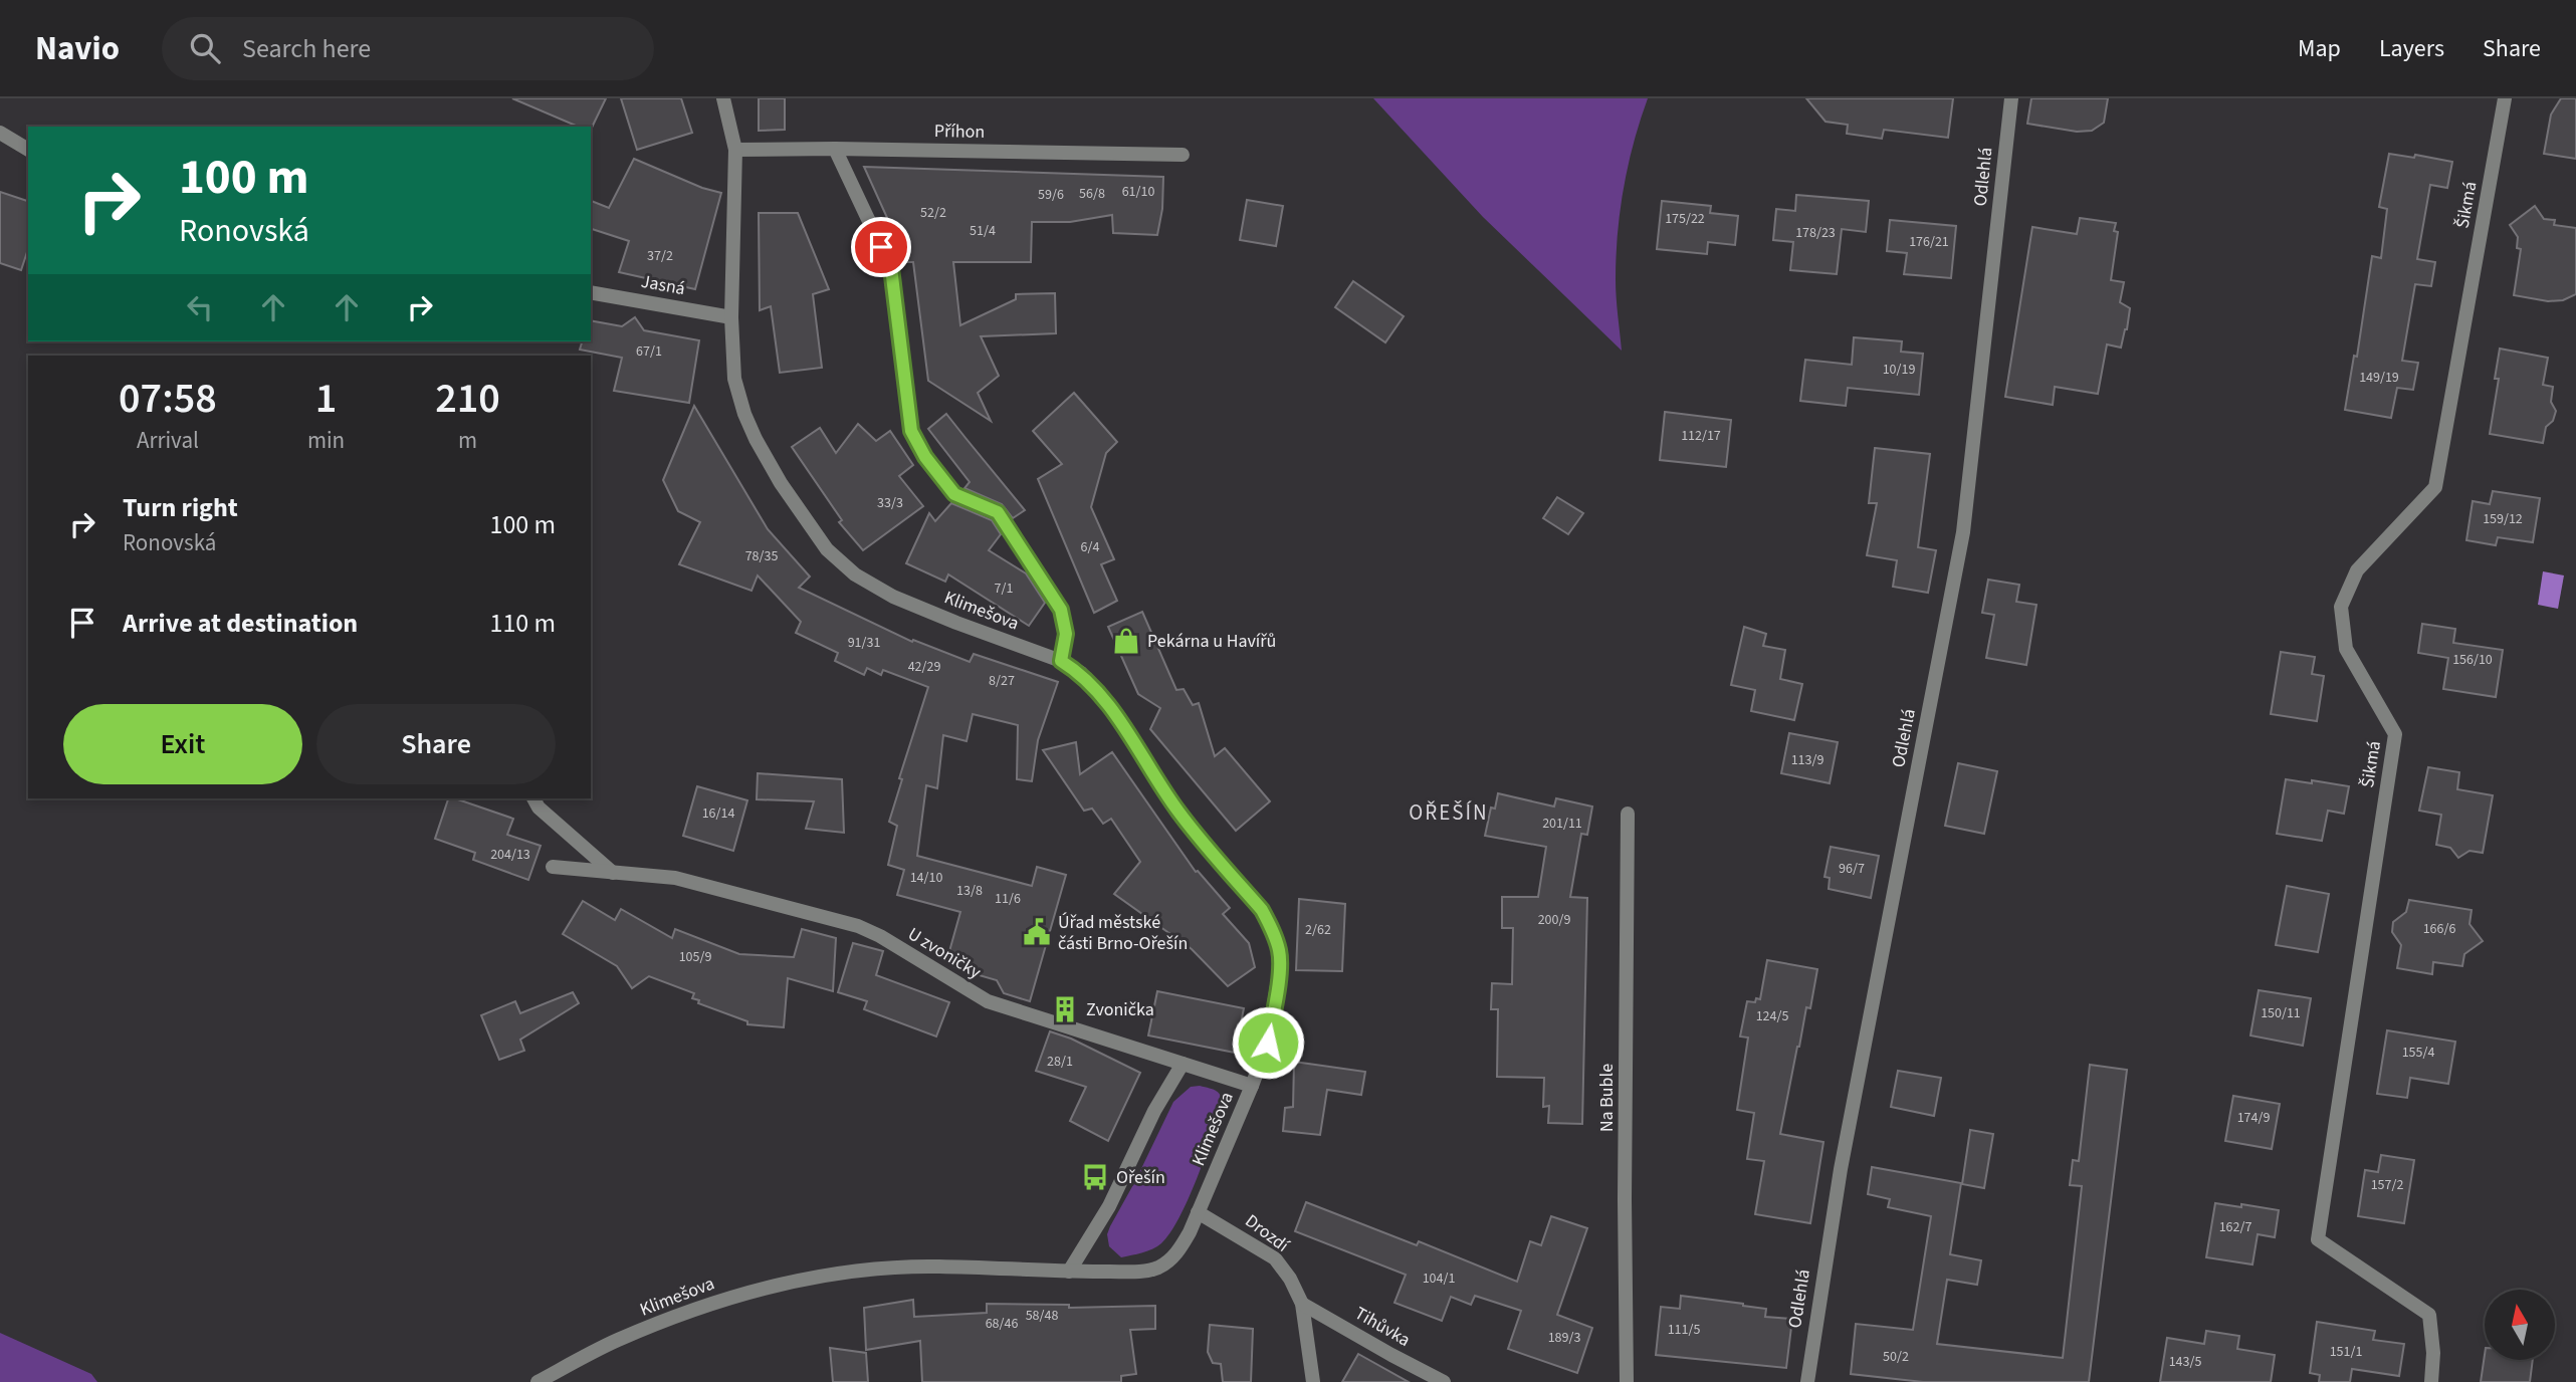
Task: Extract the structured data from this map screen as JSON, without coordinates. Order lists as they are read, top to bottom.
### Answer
{
  "streets": {
    "street": [
      "Příhon",
      "Odlehlá",
      "Šikmá",
      "Jasná",
      "Klimešova",
      "U zvoničky",
      "Na Buble",
      "Drozdí",
      "Tihůvka"
    ]
  },
  "crossings": [
    ["Příhon", "Klimešova"],
    ["Jasná", "Klimešova"],
    ["Klimešova", "U zvoničky"],
    ["Klimešova", "Drozdí"],
    ["Drozdí", "Tihůvka"]
  ],
  "districts": ["OŘEŠÍN"],
  "places": {
    "shop": ["Pekárna u Havířů"],
    "public building": ["Úřad městské části Brno-Ořešín"],
    "building": ["Zvonička"],
    "bus stop": ["Ořešín"]
  },
  "house_numbers": [
    "61/10",
    "56/8",
    "59/6",
    "52/2",
    "175/22",
    "51/4",
    "178/23",
    "176/21",
    "37/2",
    "67/1",
    "10/19",
    "149/19",
    "112/17",
    "33/3",
    "159/12",
    "6/4",
    "78/35",
    "7/1",
    "91/31",
    "156/10",
    "42/29",
    "8/27",
    "113/9",
    "16/14",
    "201/11",
    "204/13",
    "96/7",
    "14/10",
    "13/8",
    "11/6",
    "200/9",
    "166/6",
    "2/62",
    "105/9",
    "150/11",
    "124/5",
    "155/4",
    "28/1",
    "174/9",
    "157/2",
    "162/7",
    "104/1",
    "58/48",
    "68/46",
    "111/5",
    "189/3",
    "151/1",
    "50/2",
    "143/5"
  ],
  "north": "top",
  "page": {
    "header": "Navio",
    "search": "Search here",
    "nav": ["Map", "Layers", "Share"],
    "turn": ["100 m", "Ronovská"],
    "eta": [
      "07:58",
      "Arrival",
      "1",
      "min",
      "210",
      "m"
    ],
    "list": [
      {
        "name": "Turn right",
        "note": "Ronovská",
        "value": "100 m"
      },
      {
        "name": "Arrive at destination",
        "value": "110 m"
      }
    ],
    "buttons": ["Exit", "Share"]
  }
}
